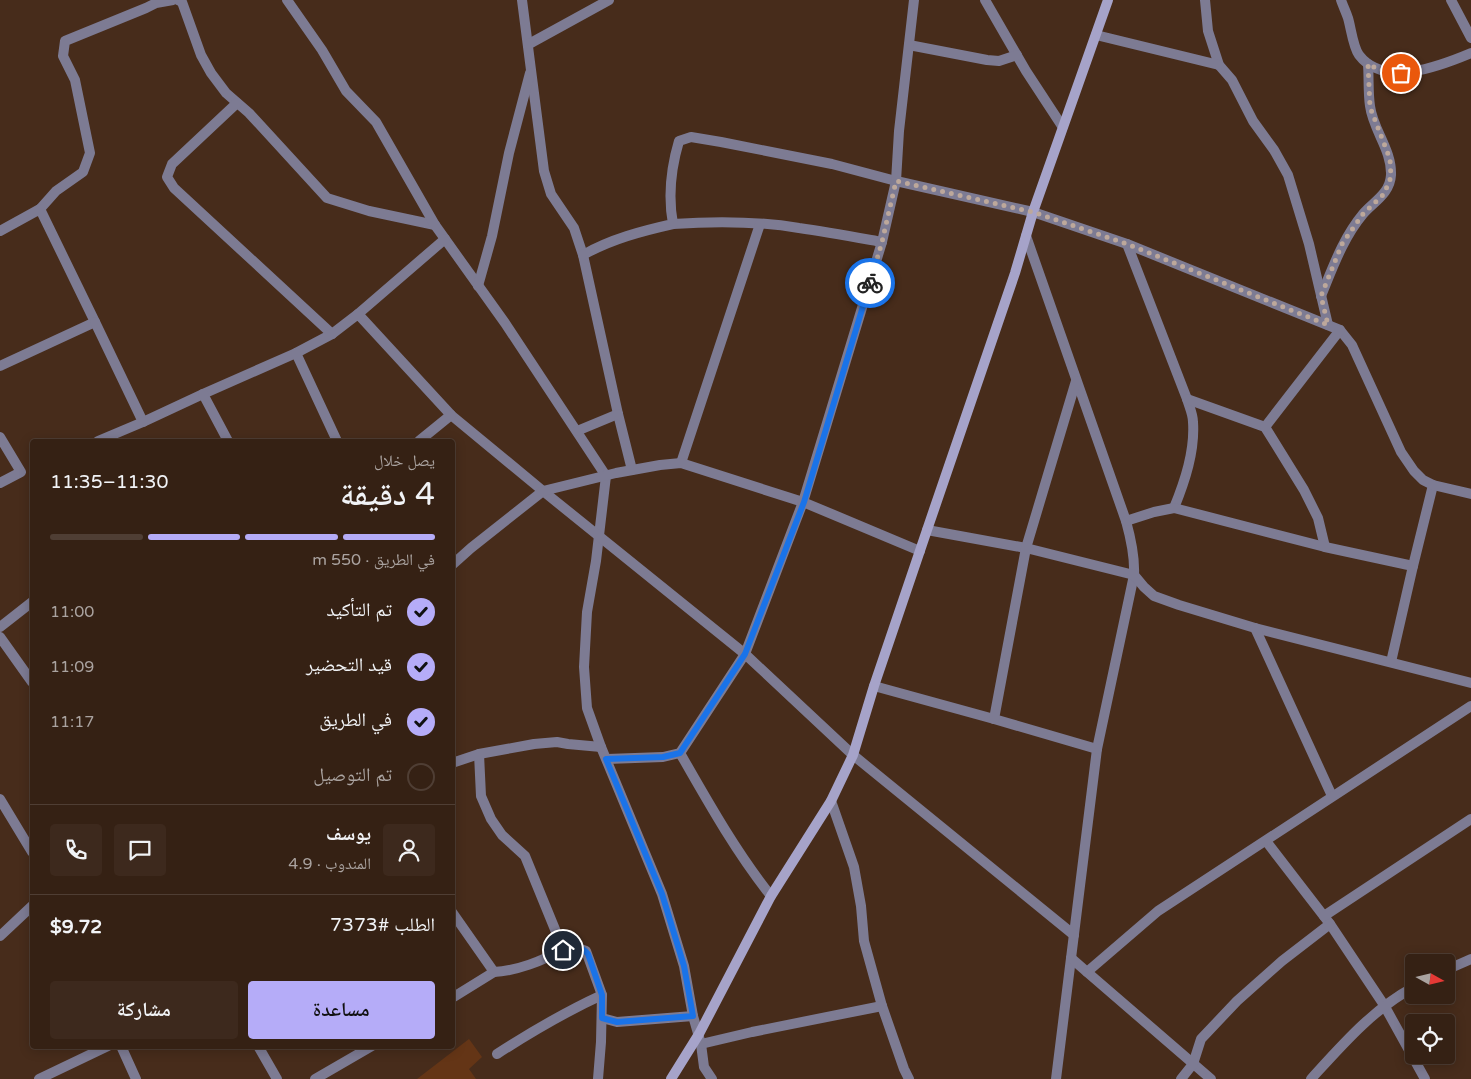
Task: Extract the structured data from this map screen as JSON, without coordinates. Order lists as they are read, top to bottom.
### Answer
{
  "north": "right",
  "page": {
    "heading": ["4 دقيقة", "يصل خلال", "11:30–11:35"],
    "panel": [
      "يوسف",
      "المندوب · 4.9",
      "الطلب #7373",
      "$9.72"
    ],
    "bar": "في الطريق · 550 m",
    "list": [
      ["تم التأكيد", "11:00"],
      ["قيد التحضير", "11:09"],
      ["في الطريق", "11:17"],
      "تم التوصيل"
    ],
    "buttons": ["مساعدة", "مشاركة"]
  }
}
